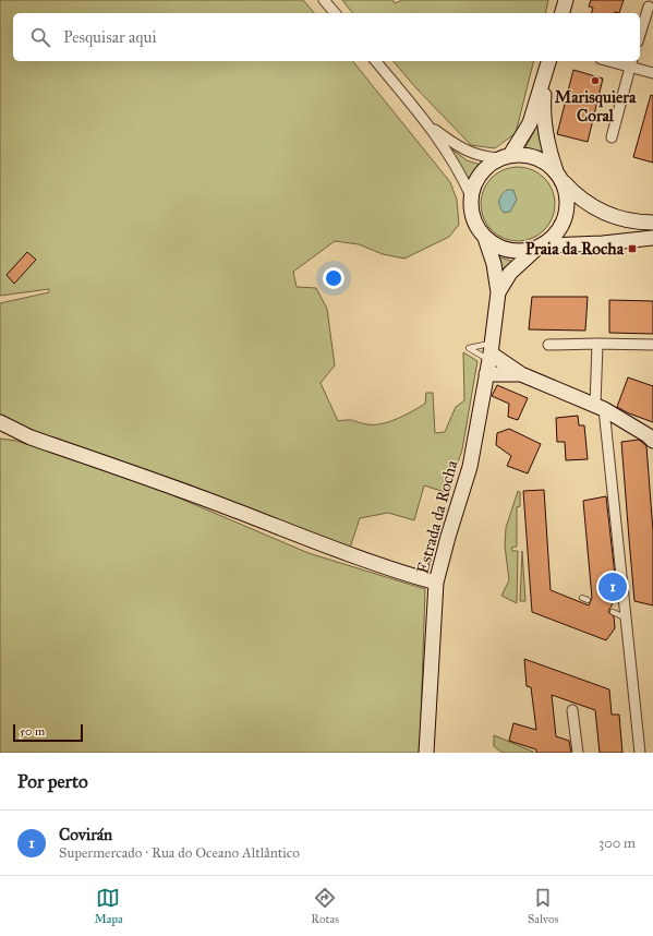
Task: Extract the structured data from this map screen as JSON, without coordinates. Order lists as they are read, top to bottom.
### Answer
{
  "streets": {
    "street": ["Estrada da Rocha"]
  },
  "places": {
    "other": ["Marisquiera Coral"],
    "transit": ["Praia da Rocha"]
  },
  "scale_bar": "50 m",
  "page": {
    "search": "Pesquisar aqui",
    "pins": "1",
    "scale": "50 m",
    "heading": "Por perto",
    "list": [
      {
        "mark": "1",
        "name": "Covirán",
        "note": "Supermercado · Rua do Oceano Altlântico",
        "value": "300 m"
      }
    ],
    "nav": ["Mapa", "Rotas", "Salvos"]
  }
}
